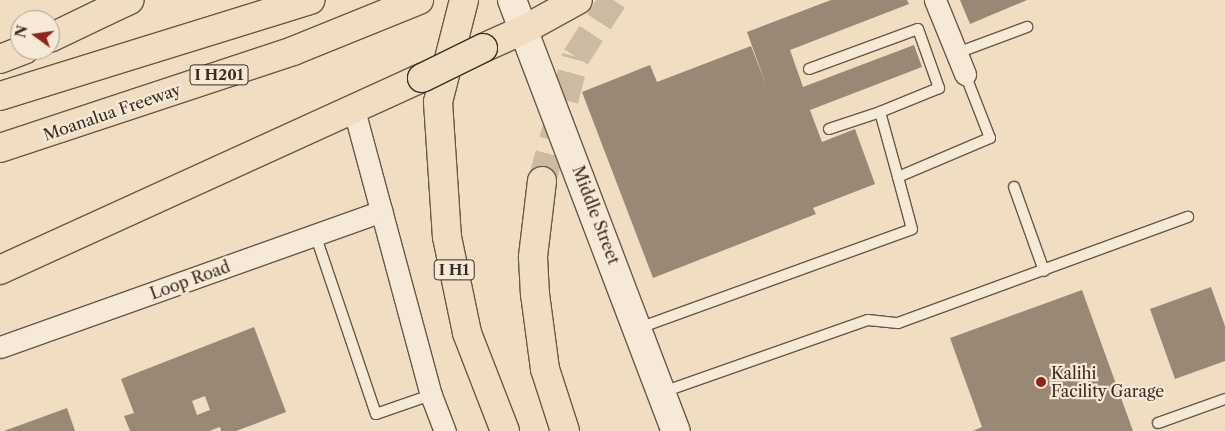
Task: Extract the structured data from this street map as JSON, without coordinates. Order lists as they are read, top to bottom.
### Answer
{
  "streets": {
    "main road": [
      "I H201",
      "Moanalua Freeway",
      "Middle Street",
      "I H1"
    ],
    "street": ["Loop Road"]
  },
  "places": ["Kalihi Facility Garage"],
  "north": "left"
}
